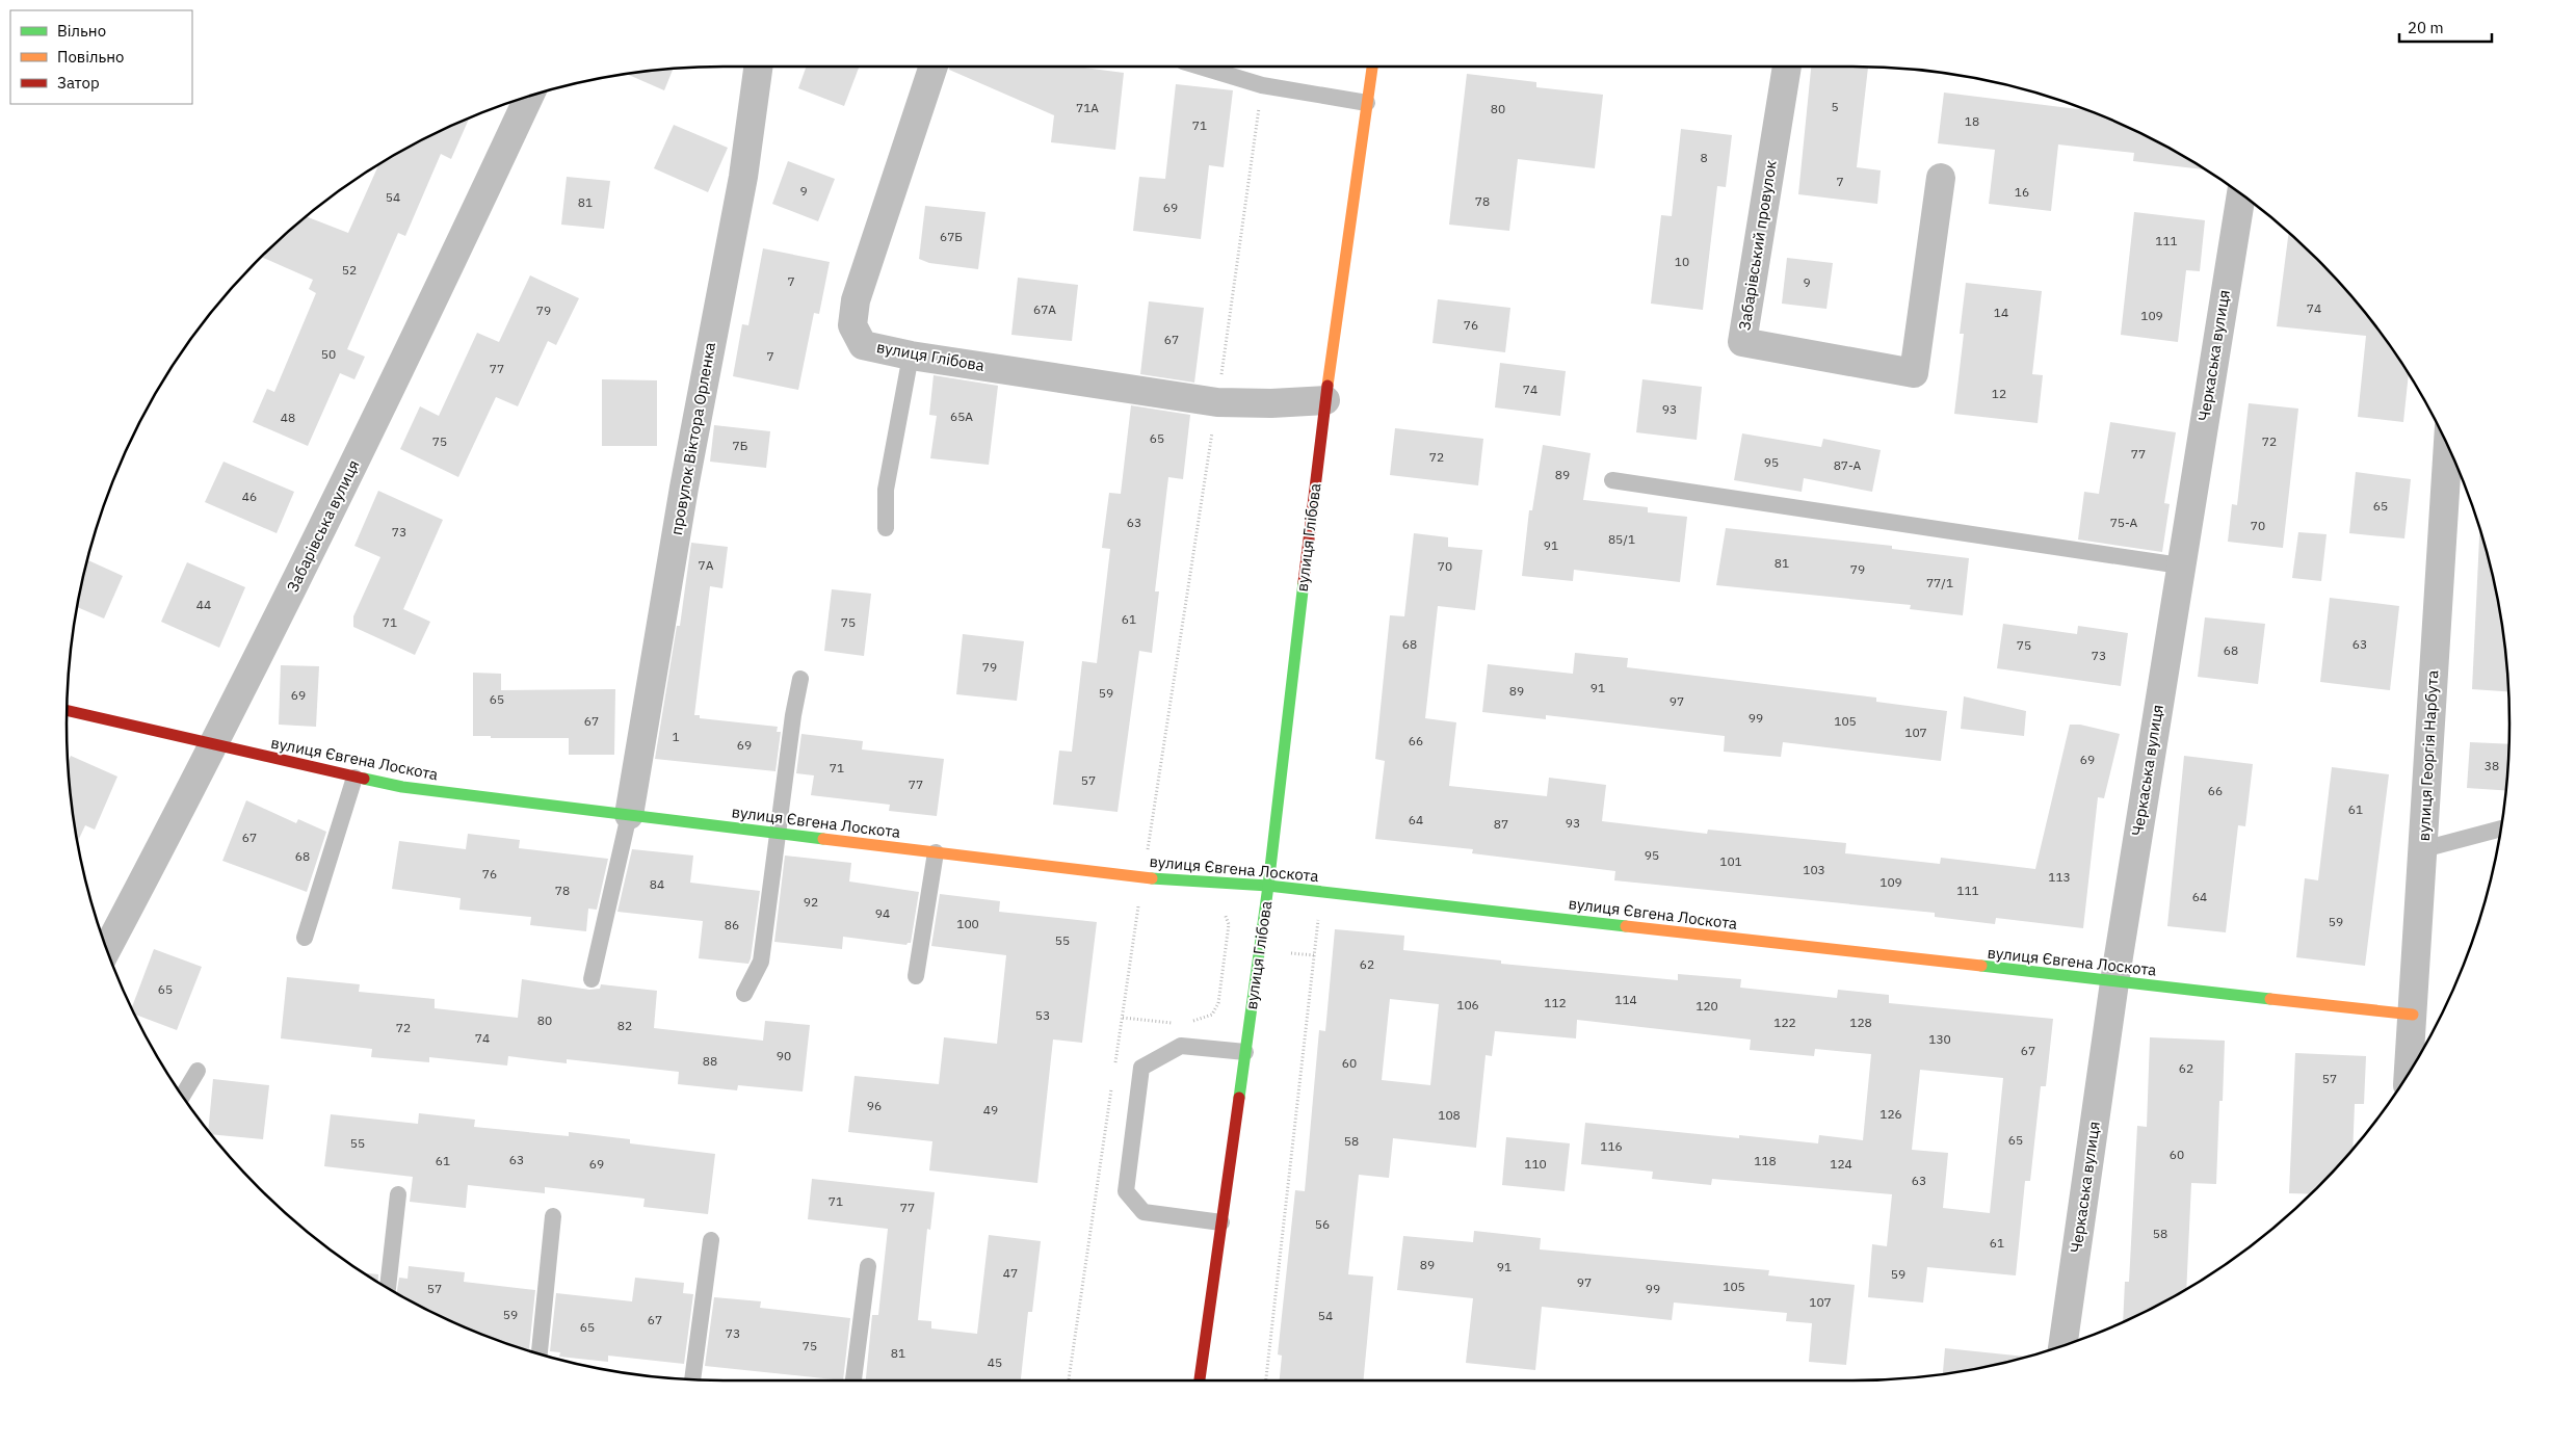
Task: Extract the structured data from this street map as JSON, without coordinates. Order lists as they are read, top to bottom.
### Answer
{
  "streets": {
    "street": [
      "Забарівський провулок",
      "Черкаська вулиця",
      "вулиця Глібова",
      "провулок Віктора Орленка",
      "Забарівська вулиця",
      "вулиця Георгія Нарбута",
      "вулиця Євгена Лоскота"
    ]
  },
  "crossings": [
    ["Черкаська вулиця", "вулиця Євгена Лоскота"],
    ["вулиця Глібова", "вулиця Євгена Лоскота"],
    ["провулок Віктора Орленка", "вулиця Євгена Лоскота"],
    ["Забарівська вулиця", "вулиця Євгена Лоскота"],
    ["вулиця Георгія Нарбута", "вулиця Євгена Лоскота"]
  ],
  "house_numbers": [
    "5",
    "71А",
    "80",
    "18",
    "71",
    "8",
    "7",
    "9",
    "16",
    "54",
    "78",
    "81",
    "69",
    "67Б",
    "111",
    "10",
    "52",
    "7",
    "9",
    "74",
    "67А",
    "79",
    "14",
    "109",
    "76",
    "67",
    "50",
    "7",
    "77",
    "74",
    "12",
    "93",
    "65А",
    "48",
    "65",
    "75",
    "72",
    "7Б",
    "77",
    "72",
    "95",
    "87-А",
    "89",
    "46",
    "65",
    "63",
    "75-А",
    "70",
    "73",
    "85/1",
    "91",
    "81",
    "7А",
    "70",
    "79",
    "77/1",
    "44",
    "61",
    "71",
    "75",
    "68",
    "63",
    "75",
    "68",
    "73",
    "79",
    "91",
    "89",
    "59",
    "69",
    "65",
    "97",
    "99",
    "67",
    "105",
    "107",
    "1",
    "66",
    "69",
    "69",
    "38",
    "71",
    "57",
    "77",
    "66",
    "61",
    "64",
    "93",
    "87",
    "67",
    "95",
    "68",
    "101",
    "103",
    "76",
    "113",
    "109",
    "84",
    "78",
    "111",
    "64",
    "92",
    "94",
    "59",
    "100",
    "86",
    "55",
    "62",
    "65",
    "114",
    "112",
    "106",
    "120",
    "53",
    "80",
    "122",
    "128",
    "82",
    "72",
    "74",
    "130",
    "67",
    "90",
    "88",
    "60",
    "62",
    "57",
    "96",
    "49",
    "126",
    "108",
    "65",
    "58",
    "55",
    "116",
    "60",
    "63",
    "61",
    "118",
    "69",
    "110",
    "124",
    "63",
    "71",
    "77",
    "56",
    "58",
    "61",
    "89",
    "91",
    "47",
    "59",
    "97",
    "105",
    "57",
    "99",
    "107",
    "59",
    "54",
    "67",
    "65",
    "73",
    "75",
    "81",
    "45"
  ],
  "legend": ["Вільно", "Повільно", "Затор"],
  "scale_bar": "20 m"
}
